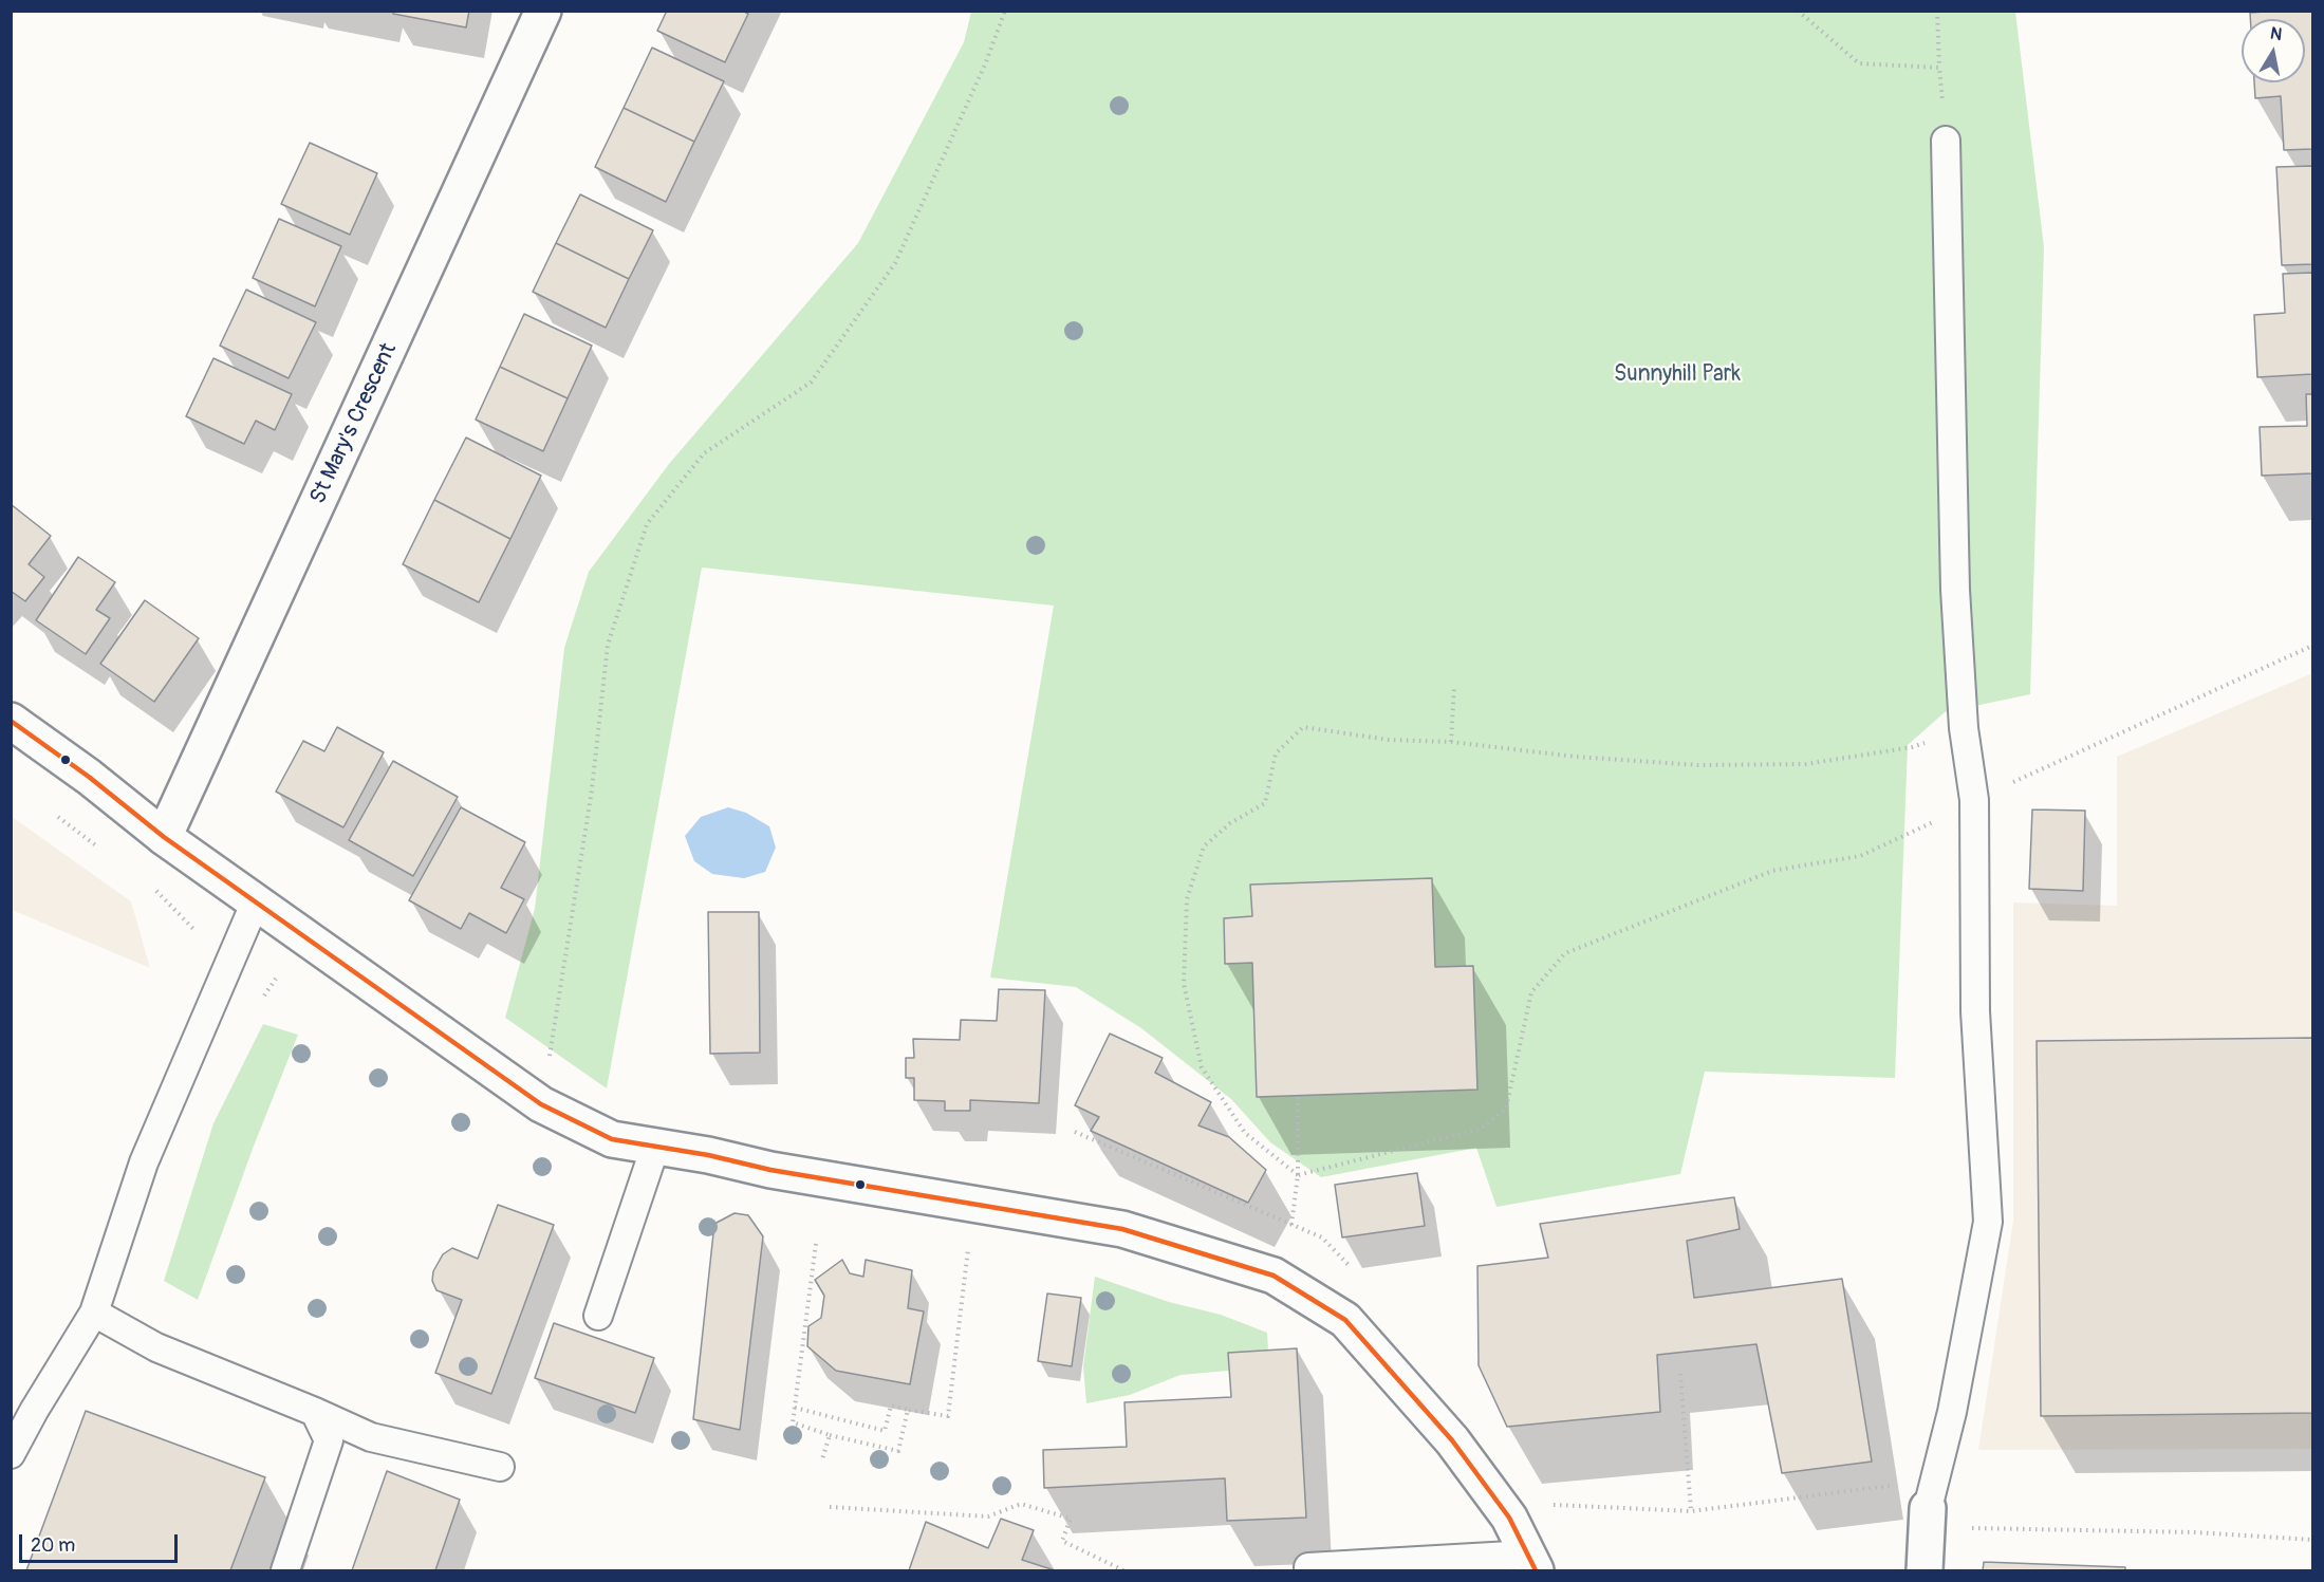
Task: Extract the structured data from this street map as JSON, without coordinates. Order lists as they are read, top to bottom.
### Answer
{
  "streets": {
    "street": ["St Mary's Crescent"]
  },
  "parks": ["Sunnyhill Park"],
  "scale_bar": "20 m",
  "north": "top"
}
